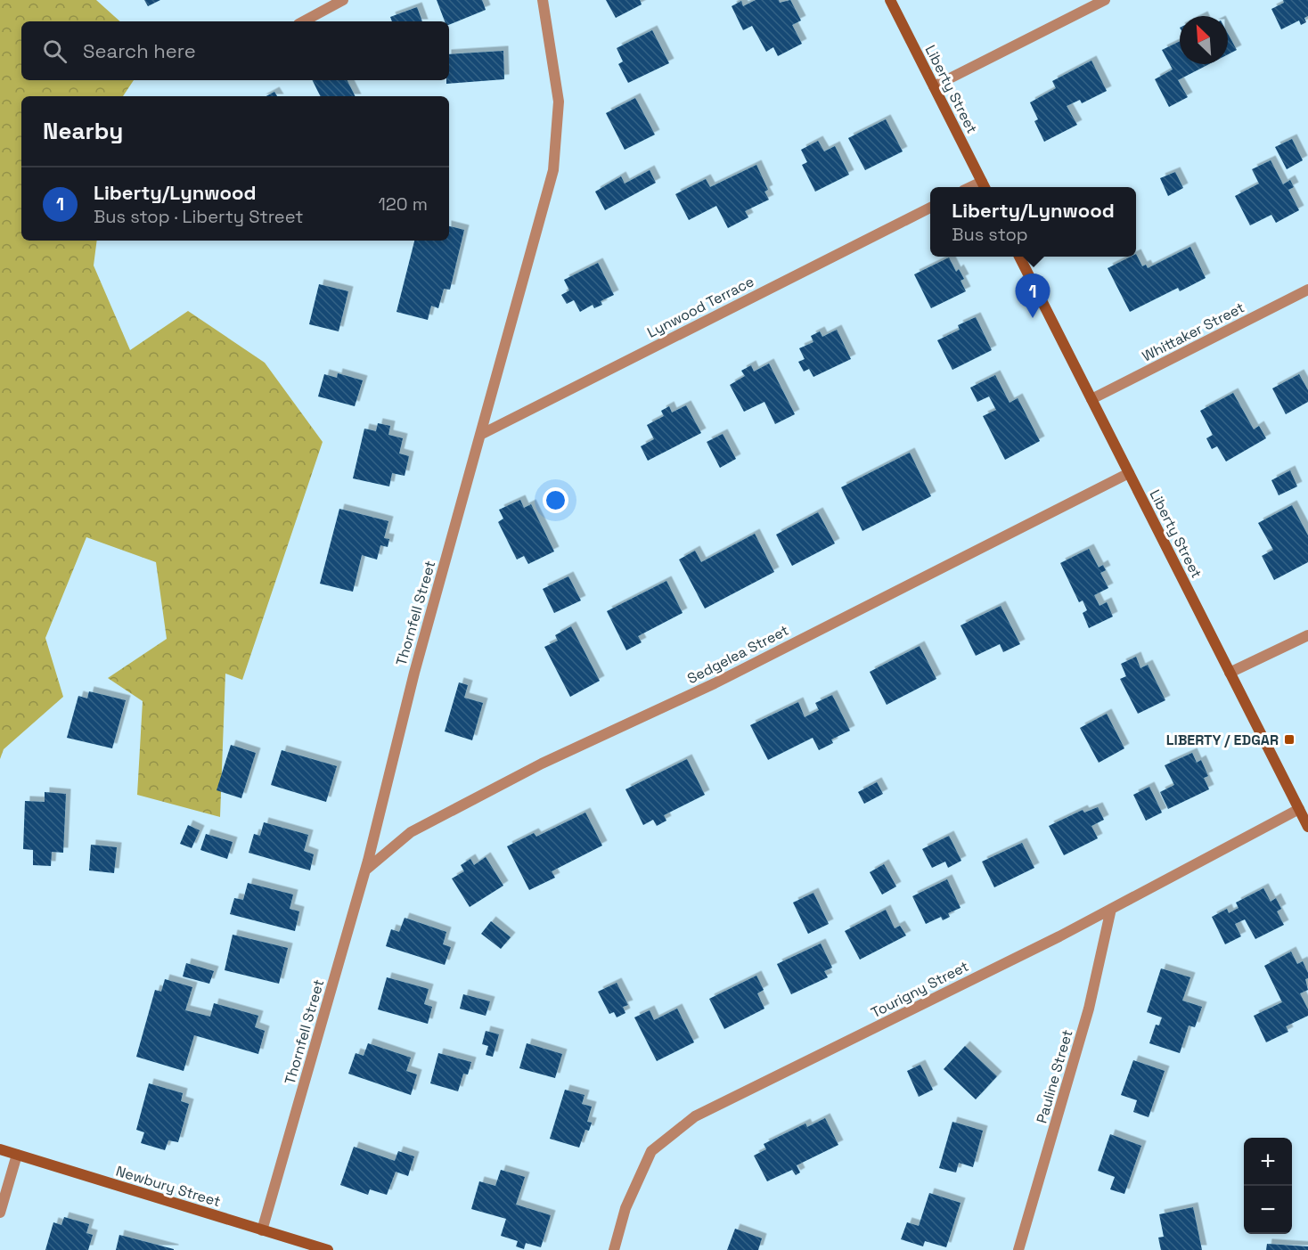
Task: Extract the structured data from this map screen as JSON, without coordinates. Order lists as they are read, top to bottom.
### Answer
{
  "streets": {
    "main road": ["Liberty Street", "Newbury Street"],
    "street": [
      "Lynwood Terrace",
      "Whittaker Street",
      "Thornfell Street",
      "Sedgelea Street",
      "Tourigny Street",
      "Pauline Street"
    ]
  },
  "crossings": [
    ["Liberty Street", "Whittaker Street"],
    ["Liberty Street", "Sedgelea Street"],
    ["Liberty Street", "Tourigny Street"],
    ["Lynwood Terrace", "Thornfell Street"],
    ["Thornfell Street", "Sedgelea Street"],
    ["Thornfell Street", "Newbury Street"],
    ["Tourigny Street", "Pauline Street"]
  ],
  "places": {
    "transit": ["LIBERTY / EDGAR"]
  },
  "north": "top left",
  "page": {
    "search": "Search here",
    "heading": "Nearby",
    "list": [
      {
        "mark": "1",
        "name": "Liberty/Lynwood",
        "note": "Bus stop · Liberty Street",
        "value": "120 m"
      }
    ],
    "popup": ["Liberty/Lynwood", "Bus stop"],
    "pins": "1",
    "map_buttons": ["+", "−"]
  }
}
